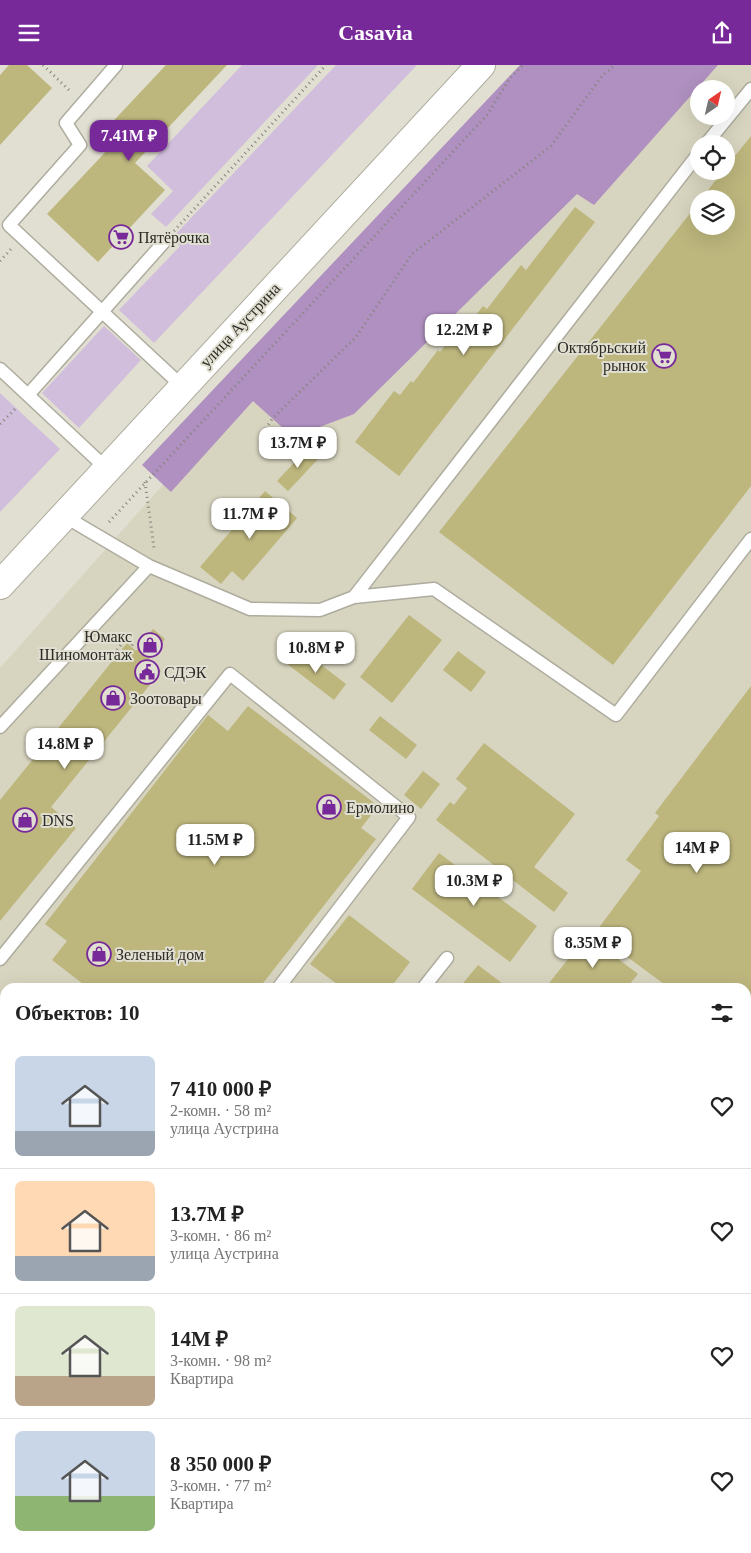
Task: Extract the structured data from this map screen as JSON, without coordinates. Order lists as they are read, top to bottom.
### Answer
{
  "streets": {
    "main road": ["улица Аустрина"]
  },
  "places": {
    "supermarket": ["Пятёрочка", "Октябрьский рынок"],
    "shop": [
      "Юмакс Шиномонтаж",
      "Зоотовары",
      "Ермолино",
      "DNS",
      "Зеленый дом"
    ],
    "public building": ["СДЭК"]
  },
  "north": "top right",
  "page": {
    "header": "Casavia",
    "price": [
      "7.41M ₽",
      "12.2M ₽",
      "13.7M ₽",
      "11.7M ₽",
      "10.8M ₽",
      "14.8M ₽",
      "11.5M ₽",
      "14M ₽",
      "10.3M ₽",
      "8.35M ₽"
    ],
    "heading": "Объектов: 10",
    "list": [
      {
        "name": "7 410 000 ₽",
        "note": "2-комн. · 58 m² · улица Аустрина"
      },
      {
        "name": "13.7M ₽",
        "note": "3-комн. · 86 m² · улица Аустрина"
      },
      {
        "name": "14M ₽",
        "note": "3-комн. · 98 m² · Квартира"
      },
      {
        "name": "8 350 000 ₽",
        "note": "3-комн. · 77 m² · Квартира"
      }
    ]
  }
}
